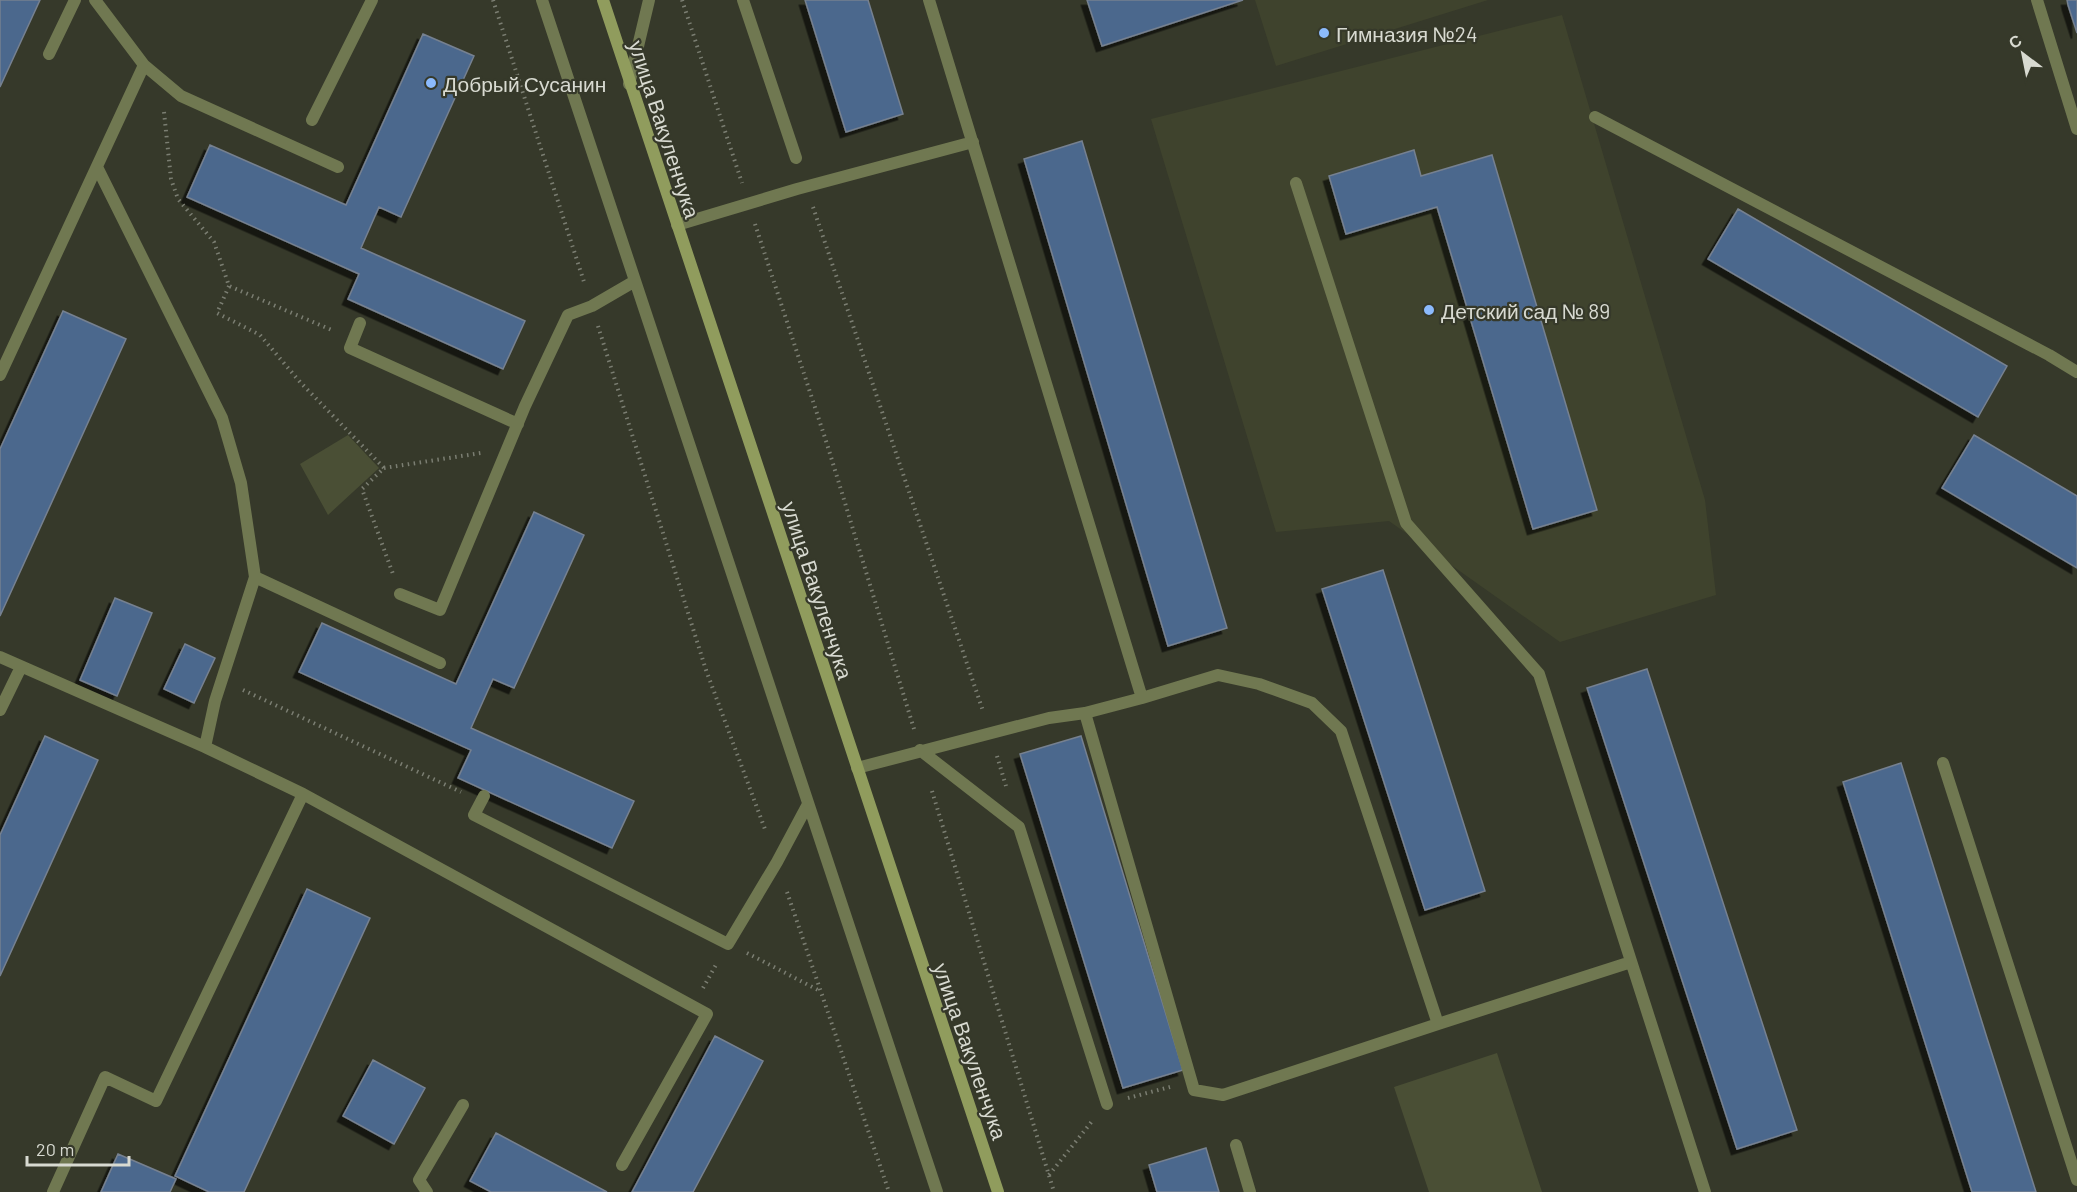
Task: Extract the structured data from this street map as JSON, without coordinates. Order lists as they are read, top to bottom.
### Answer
{
  "streets": {
    "main road": ["улица Вакуленчука"]
  },
  "places": ["Гимназия №24", "Добрый Сусанин", "Детский сад № 89"],
  "scale_bar": "20 m",
  "north": "top left"
}
